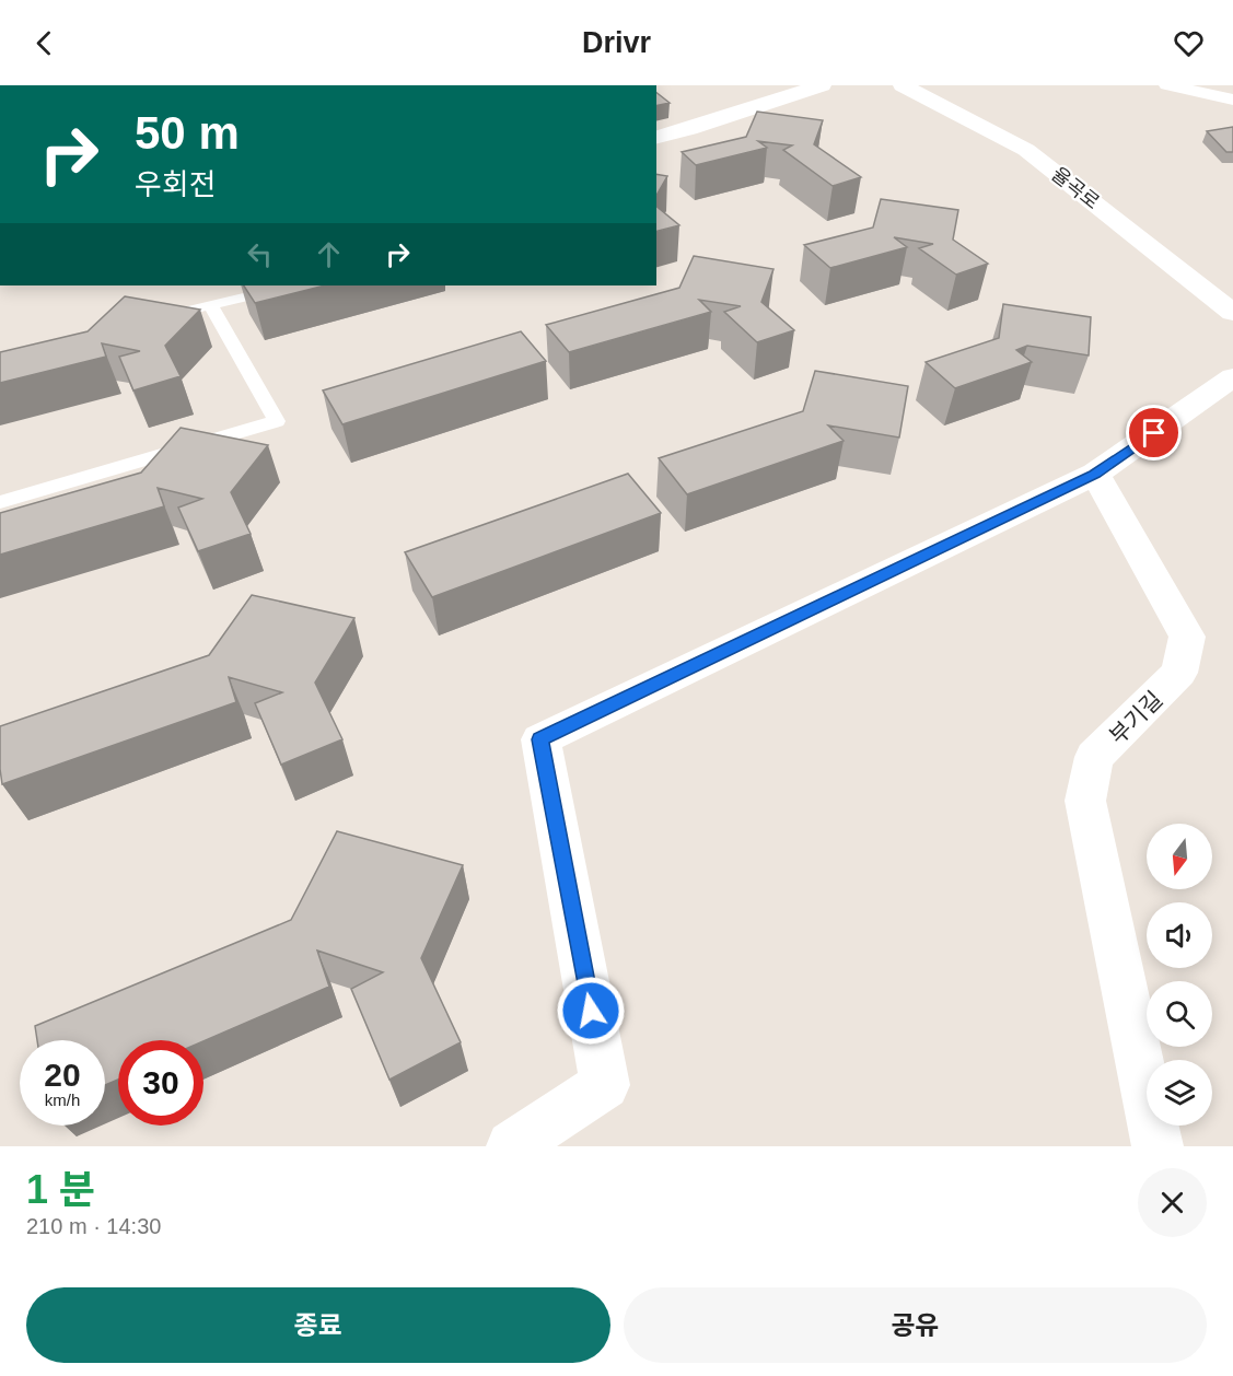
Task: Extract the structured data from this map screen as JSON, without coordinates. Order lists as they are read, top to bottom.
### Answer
{
  "streets": {
    "street": ["율곡로", "부기길"]
  },
  "north": "bottom",
  "page": {
    "header": "Drivr",
    "turn": ["50 m", "우회전"],
    "speed": "20 km/h",
    "limit": "30",
    "heading": ["1 분", "210 m · 14:30"],
    "buttons": ["종료", "공유"]
  }
}
